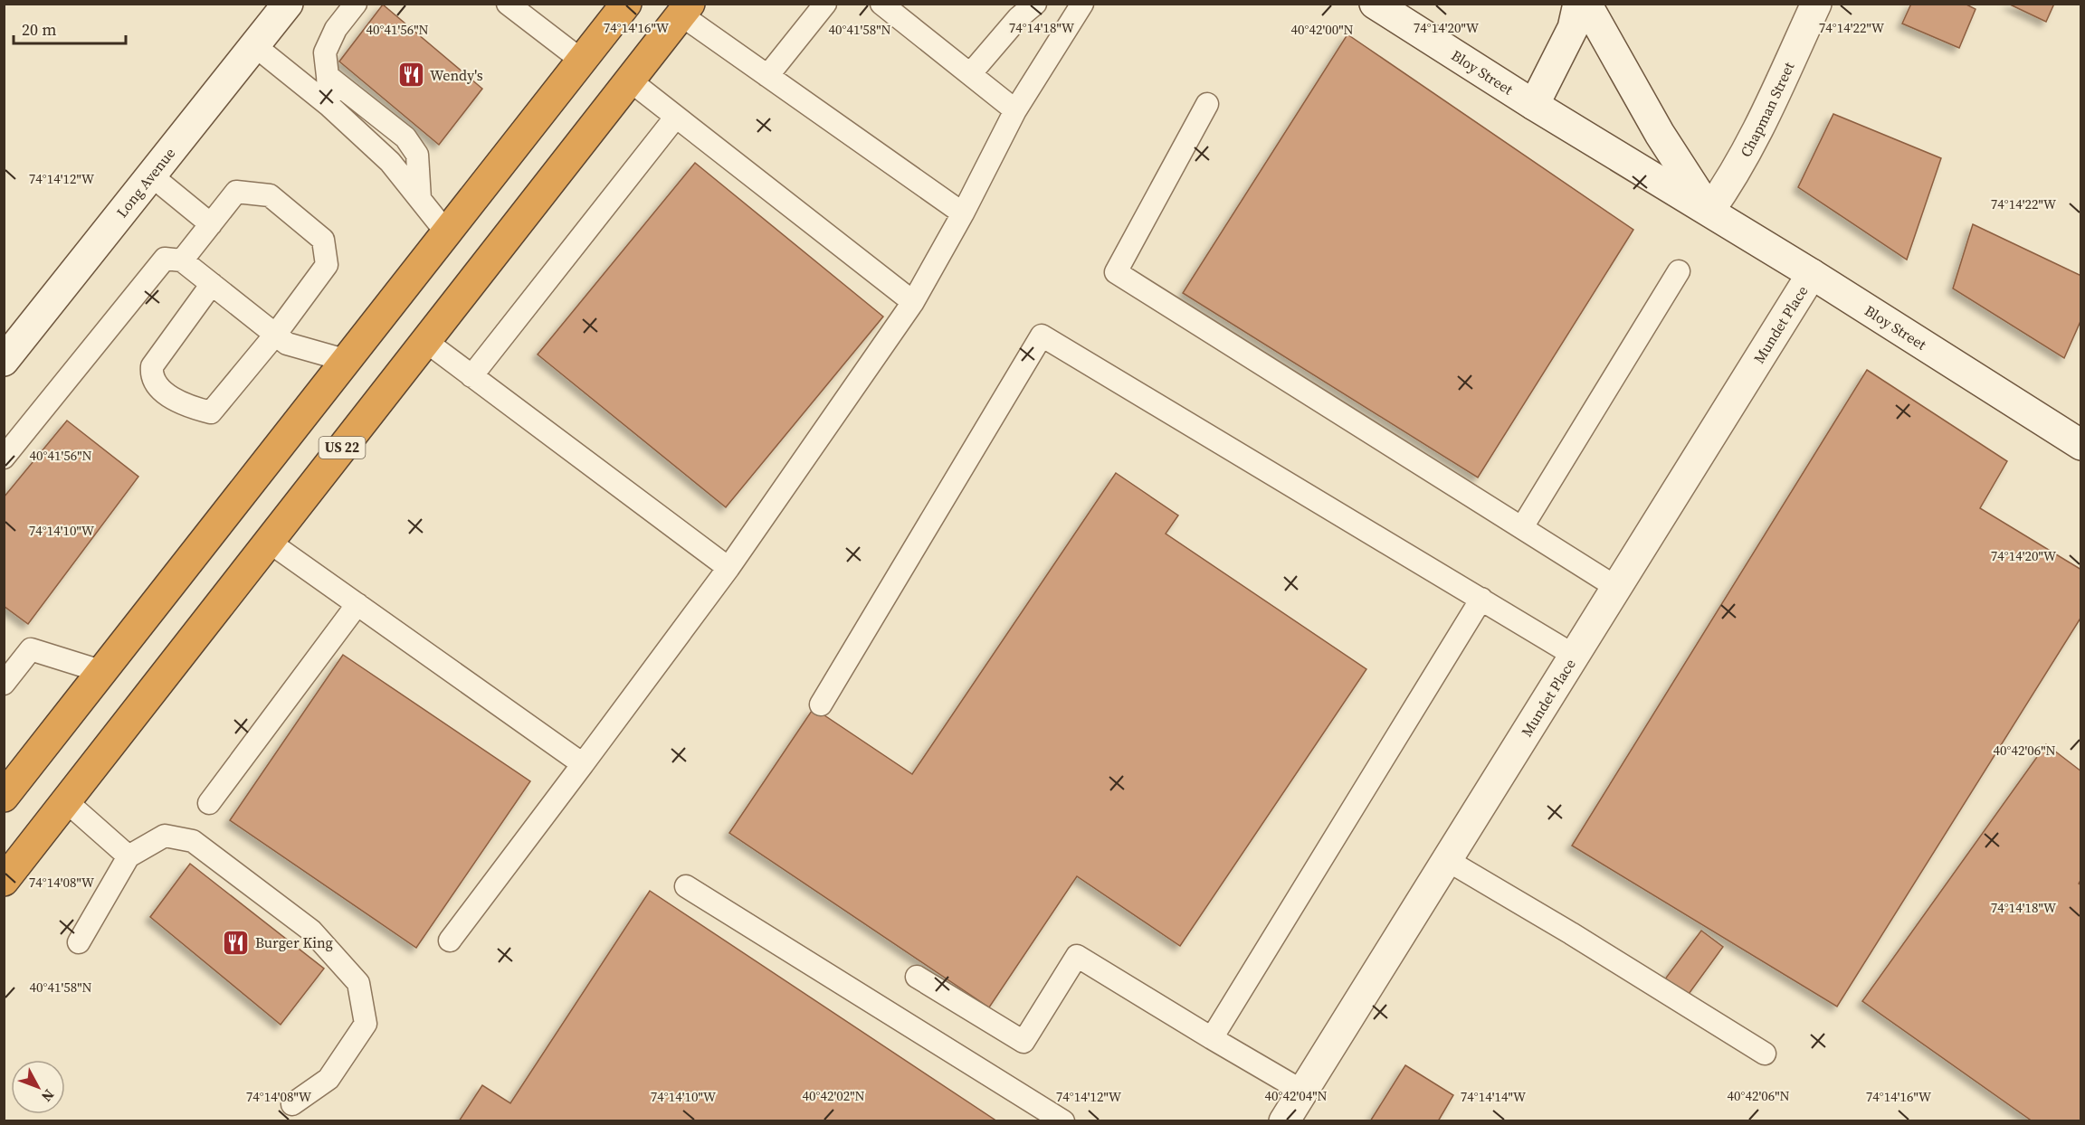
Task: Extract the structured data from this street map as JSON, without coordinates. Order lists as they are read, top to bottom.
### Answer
{
  "streets": {
    "highway": ["US 22"],
    "street": [
      "Bloy Street",
      "Chapman Street",
      "Long Avenue",
      "Mundet Place"
    ]
  },
  "crossings": [
    ["Bloy Street", "Chapman Street"],
    ["Bloy Street", "Mundet Place"]
  ],
  "places": {
    "restaurant": ["Wendy's", "Burger King"]
  },
  "scale_bar": "20 m",
  "north": "bottom right",
  "coordinates": [
    "74°14'16\"W",
    "74°14'18\"W",
    "74°14'20\"W",
    "74°14'22\"W",
    "40°41'56\"N",
    "40°41'58\"N",
    "40°42'00\"N",
    "74°14'12\"W",
    "74°14'10\"W",
    "40°42'06\"N",
    "74°14'08\"W",
    "40°42'02\"N",
    "40°42'04\"N",
    "74°14'14\"W"
  ]
}
